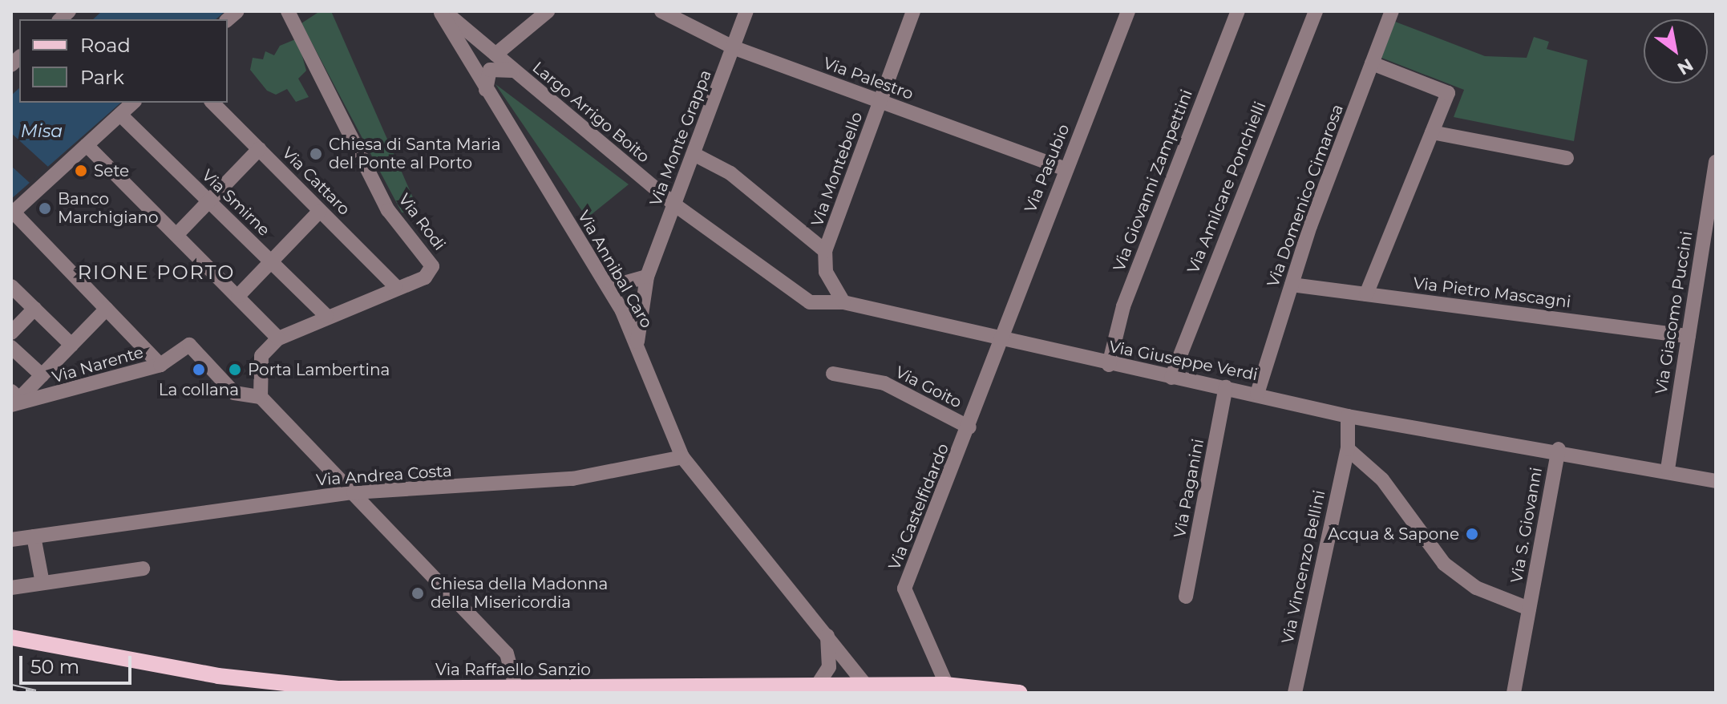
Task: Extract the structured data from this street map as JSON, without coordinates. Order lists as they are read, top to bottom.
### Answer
{
  "streets": {
    "main road": ["Via Raffaello Sanzio"],
    "street": [
      "Via Palestro",
      "Largo Arrigo Boito",
      "Via Monte Grappa",
      "Via Pasubio",
      "Via Montebello",
      "Via Giovanni Zampettini",
      "Via Cattaro",
      "Via Amilcare Ponchielli",
      "Via Domenico Cimarosa",
      "Via Smirne",
      "Via Rodi",
      "Via Annibal Caro",
      "Via Pietro Mascagni",
      "Via Giacomo Puccini",
      "Via Giuseppe Verdi",
      "Via Narente",
      "Via Goito",
      "Via Andrea Costa",
      "Via Paganini",
      "Via Castelfidardo",
      "Via S. Giovanni",
      "Via Vincenzo Bellini"
    ]
  },
  "crossings": [
    ["Via Palestro", "Via Monte Grappa"],
    ["Via Palestro", "Via Pasubio"],
    ["Via Palestro", "Via Montebello"],
    ["Largo Arrigo Boito", "Via Monte Grappa"],
    ["Largo Arrigo Boito", "Via Annibal Caro"],
    ["Largo Arrigo Boito", "Via Giuseppe Verdi"],
    ["Via Monte Grappa", "Via Annibal Caro"],
    ["Via Monte Grappa", "Via Giuseppe Verdi"],
    ["Via Pasubio", "Via Giuseppe Verdi"],
    ["Via Pasubio", "Via Castelfidardo"],
    ["Via Montebello", "Via Giuseppe Verdi"],
    ["Via Giovanni Zampettini", "Via Giuseppe Verdi"],
    ["Via Cattaro", "Via Rodi"],
    ["Via Amilcare Ponchielli", "Via Giuseppe Verdi"],
    ["Via Domenico Cimarosa", "Via Pietro Mascagni"],
    ["Via Domenico Cimarosa", "Via Giuseppe Verdi"],
    ["Via Smirne", "Via Rodi"],
    ["Via Annibal Caro", "Via Andrea Costa"],
    ["Via Annibal Caro", "Via Raffaello Sanzio"],
    ["Via Pietro Mascagni", "Via Giacomo Puccini"],
    ["Via Giacomo Puccini", "Via Giuseppe Verdi"],
    ["Via Giuseppe Verdi", "Via Paganini"],
    ["Via Giuseppe Verdi", "Via Castelfidardo"],
    ["Via Giuseppe Verdi", "Via S. Giovanni"],
    ["Via Giuseppe Verdi", "Via Vincenzo Bellini"],
    ["Via Goito", "Via Castelfidardo"],
    ["Via Castelfidardo", "Via Raffaello Sanzio"],
    ["Via S. Giovanni", "Via Vincenzo Bellini"]
  ],
  "districts": ["RIONE PORTO"],
  "water": ["Misa"],
  "places": [
    "Chiesa di Santa Maria del Ponte al Porto",
    "Sete",
    "Banco Marchigiano",
    "La collana",
    "Porta Lambertina",
    "Acqua & Sapone",
    "Chiesa della Madonna della Misericordia"
  ],
  "legend": ["Road", "Park"],
  "scale_bar": "50 m",
  "north": "bottom right"
}
